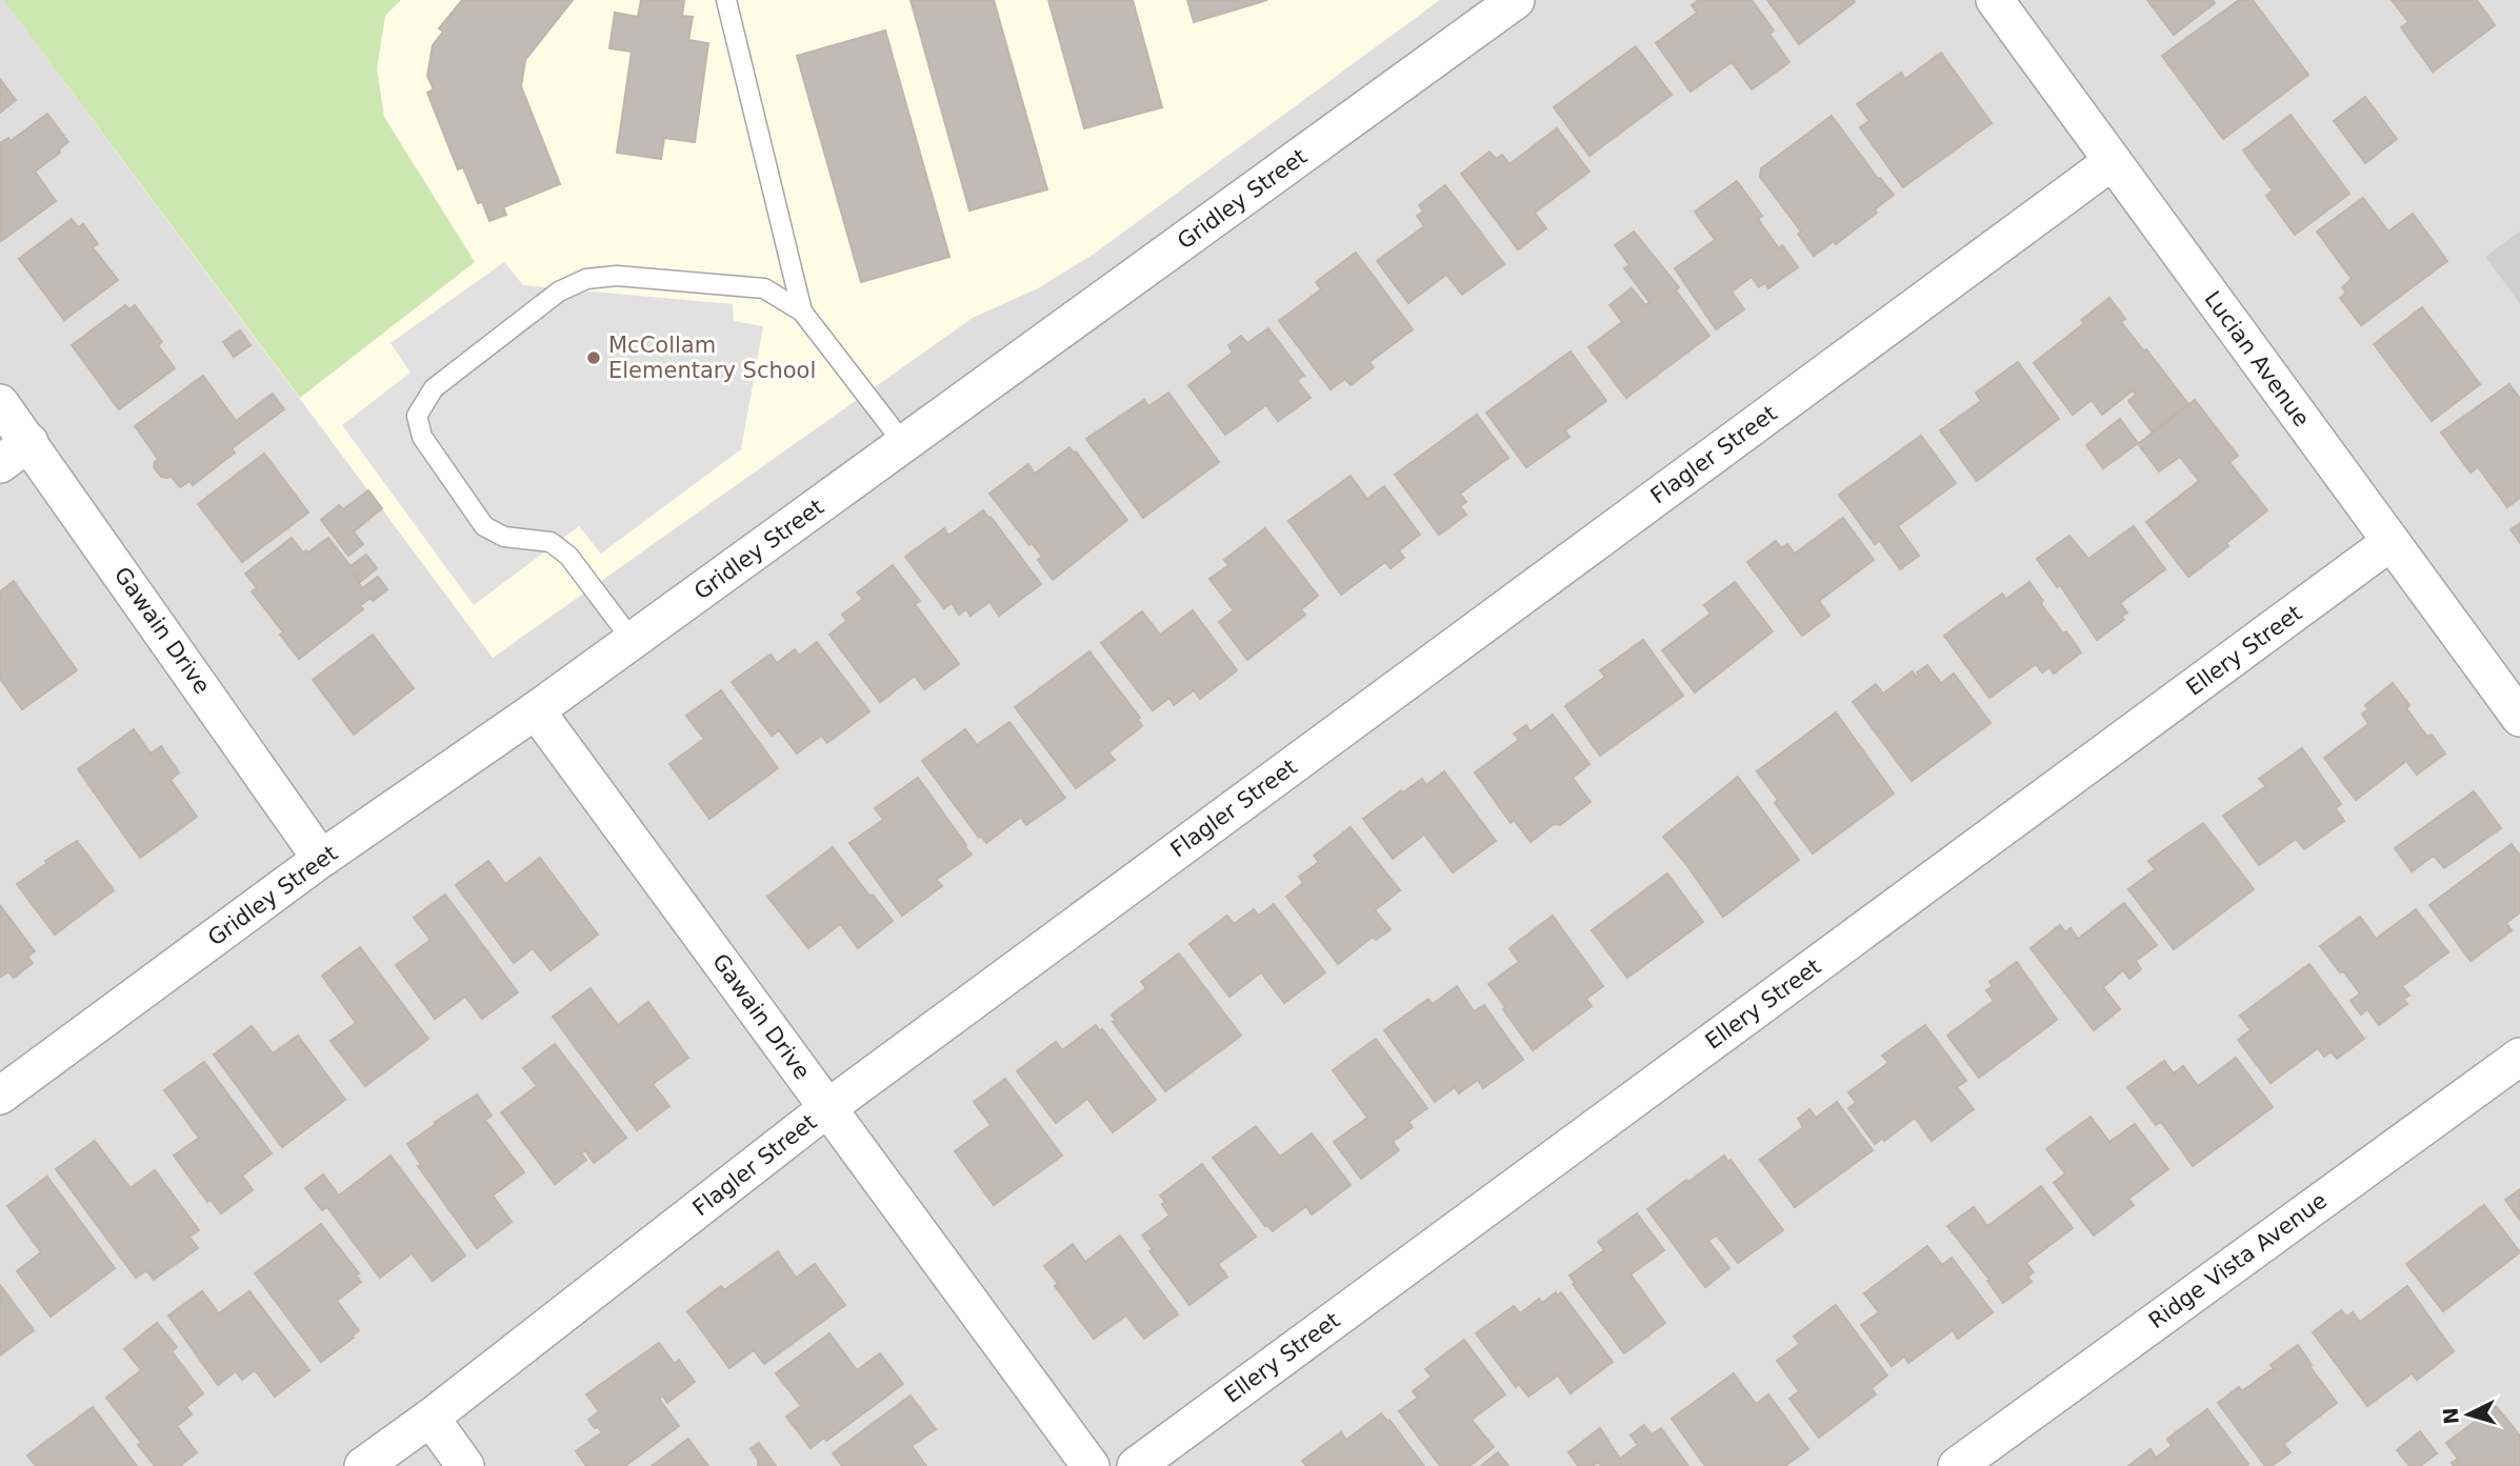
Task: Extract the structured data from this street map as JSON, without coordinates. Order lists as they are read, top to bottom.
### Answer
{
  "streets": {
    "street": [
      "Gridley Street",
      "Lucian Avenue",
      "Flagler Street",
      "Gawain Drive",
      "Ellery Street",
      "Ridge Vista Avenue"
    ]
  },
  "crossings": [
    ["Gridley Street", "Gawain Drive"],
    ["Lucian Avenue", "Flagler Street"],
    ["Lucian Avenue", "Ellery Street"],
    ["Flagler Street", "Gawain Drive"]
  ],
  "places": ["McCollam Elementary School"],
  "north": "left"
}
